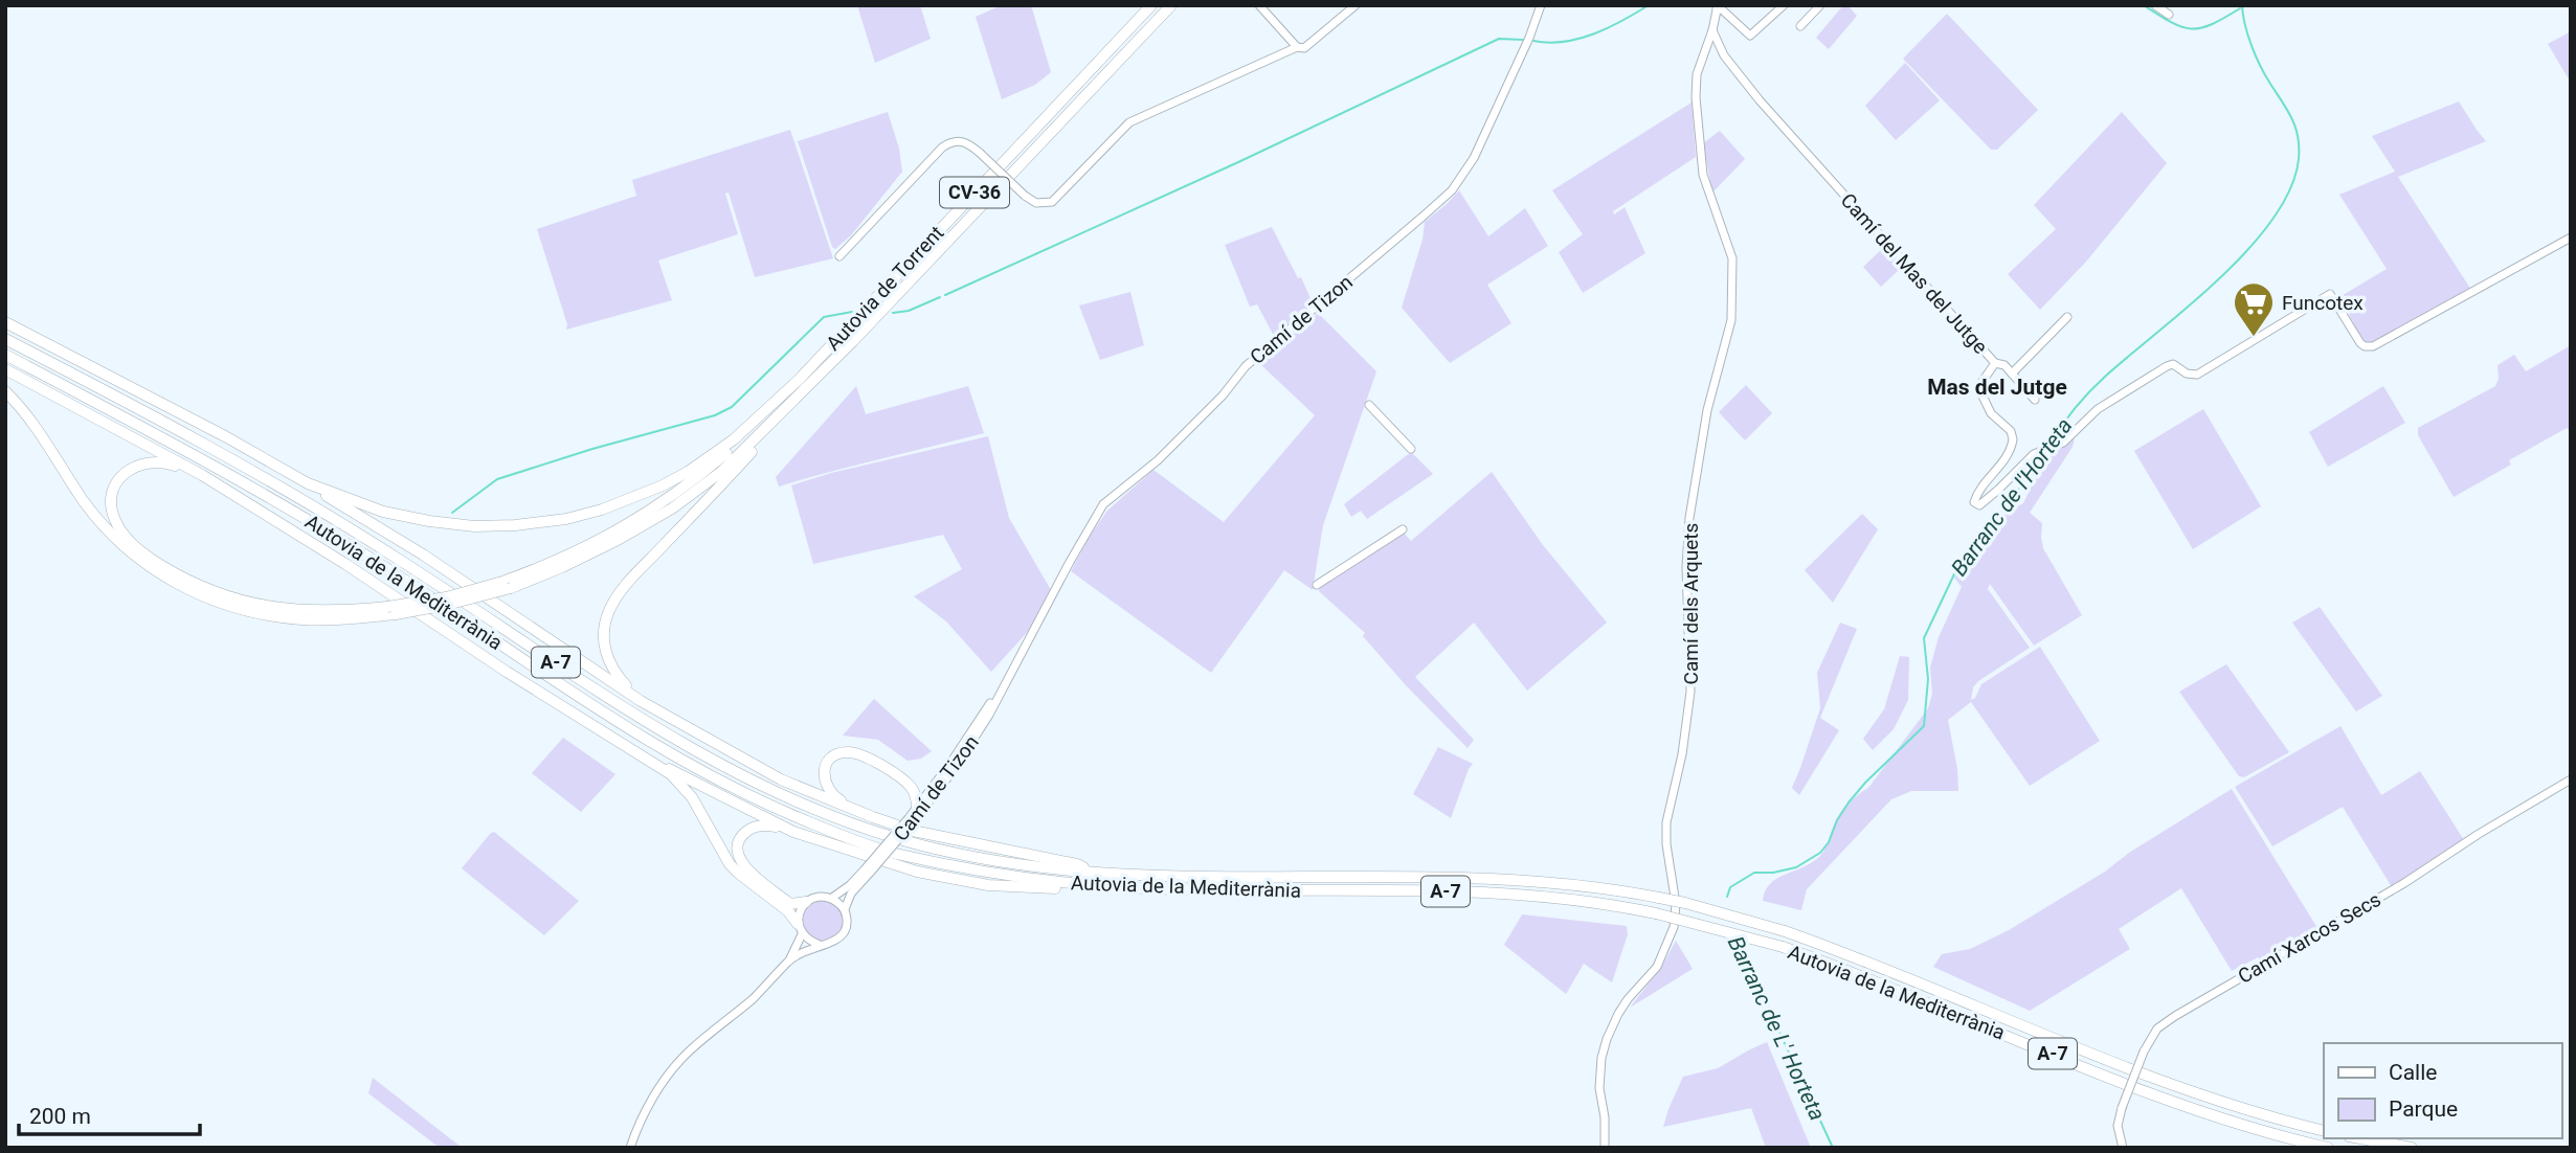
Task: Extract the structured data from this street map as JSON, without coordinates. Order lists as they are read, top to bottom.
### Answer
{
  "streets": {
    "highway": [
      "CV-36",
      "Autovia de Torrent",
      "Autovia de la Mediterrània",
      "A-7"
    ],
    "street": [
      "Camí del Mas del Jutge",
      "Camí de Tizon",
      "Camí dels Arquets",
      "Camí Xarcos Secs"
    ]
  },
  "crossings": [
    ["Camí del Mas del Jutge", "Camí dels Arquets"]
  ],
  "districts": ["Mas del Jutge"],
  "water": ["Barranc de l'Horteta", "Barranc de L' Horteta"],
  "places": {
    "supermarket": ["Funcotex"]
  },
  "legend": ["Calle", "Parque"],
  "scale_bar": "200 m"
}
